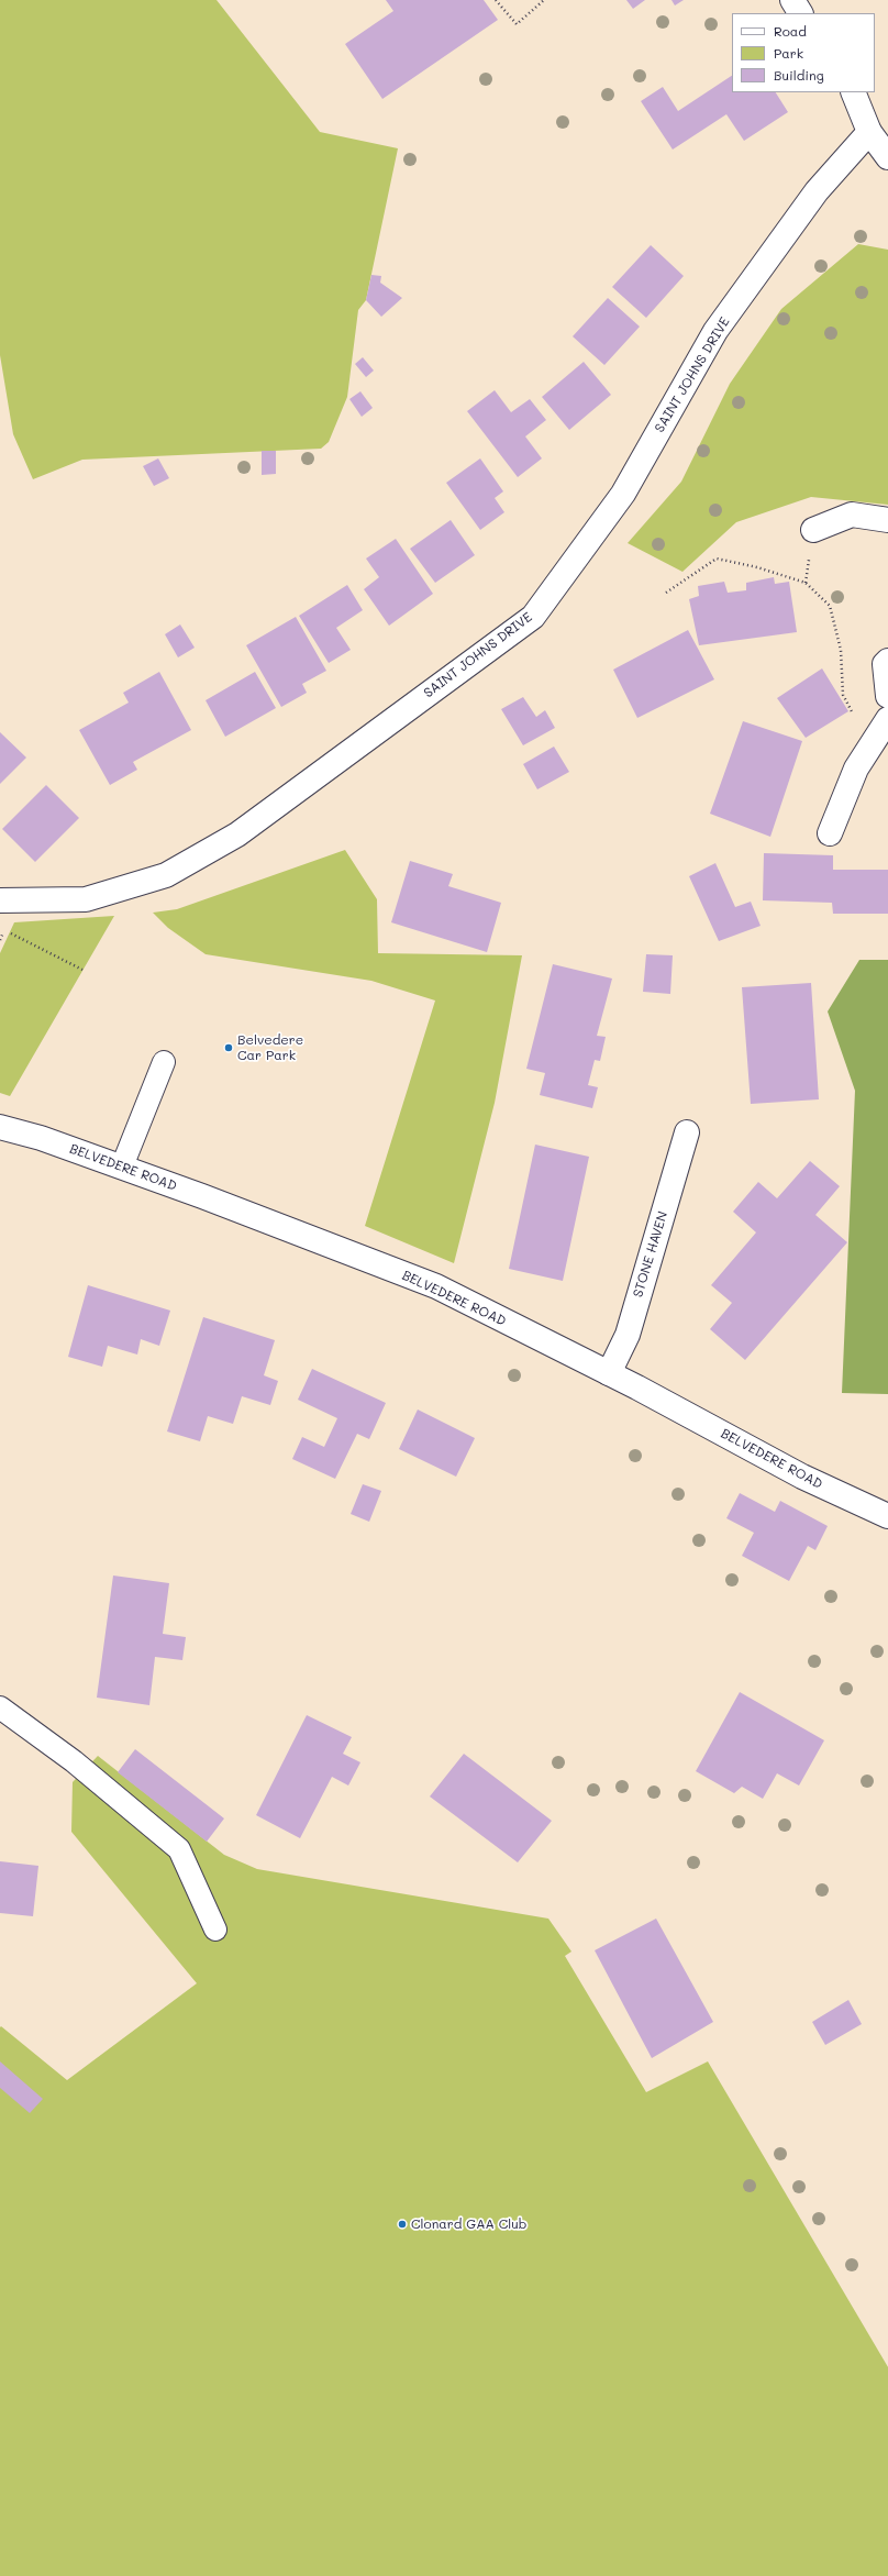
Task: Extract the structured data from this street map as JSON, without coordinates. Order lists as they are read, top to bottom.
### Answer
{
  "streets": {
    "street": ["SAINT JOHNS DRIVE", "BELVEDERE ROAD", "STONE HAVEN"]
  },
  "crossings": [
    ["BELVEDERE ROAD", "STONE HAVEN"]
  ],
  "places": ["Belvedere Car Park", "Clonard GAA Club"],
  "legend": ["Road", "Park", "Building"]
}
